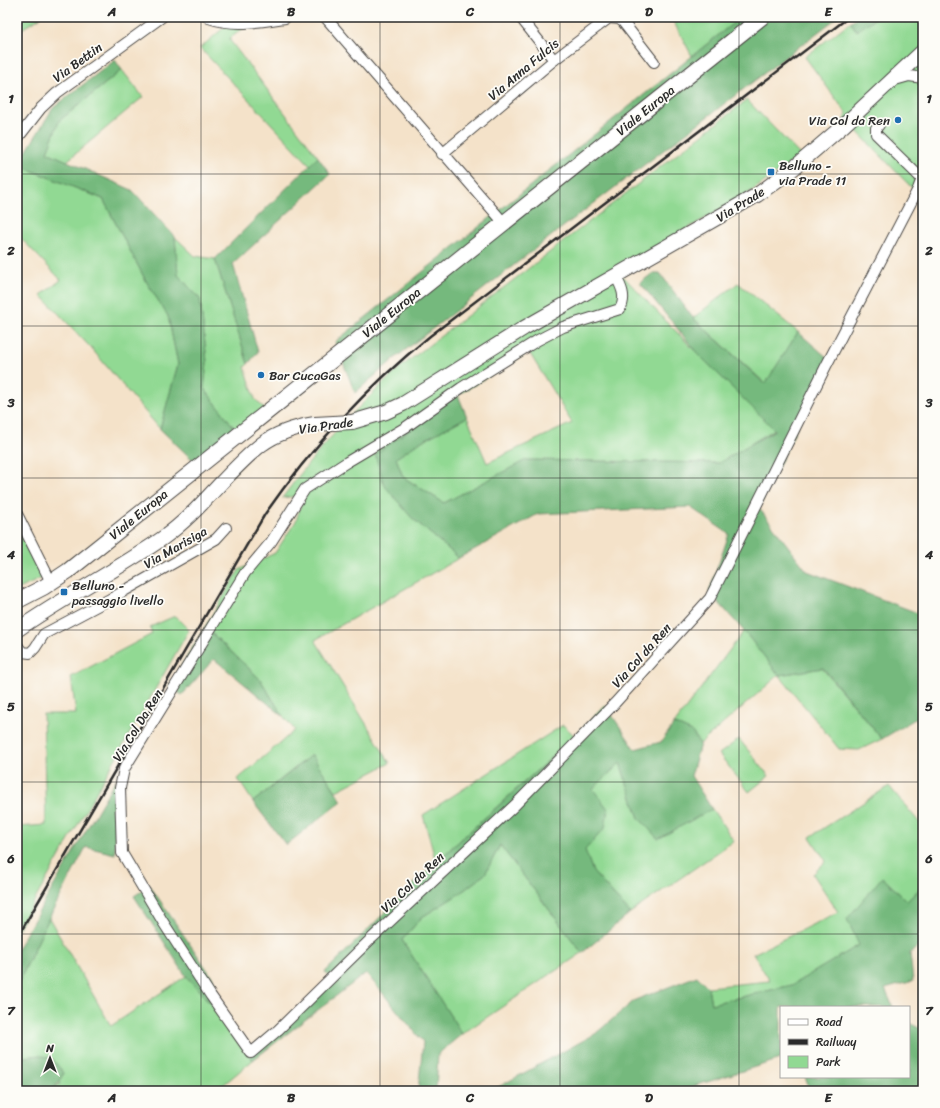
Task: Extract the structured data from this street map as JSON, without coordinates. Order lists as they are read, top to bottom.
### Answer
{
  "streets": {
    "main road": ["Viale Europa", "Via Prade"],
    "street": [
      "Via Bettin",
      "Via Anna Fulcis",
      "Via Marisiga",
      "Via Col da Ren",
      "Via Col Da Ren"
    ]
  },
  "crossings": [
    ["Via Prade", "Via Col Da Ren"],
    ["Via Col da Ren", "Via Col Da Ren"]
  ],
  "places": {
    "other": ["Via Col da Ren", "Bar CucaGas"],
    "transit": ["Belluno - via Prade 11", "Belluno - passaggio livello"]
  },
  "legend": ["Road", "Railway", "Park"],
  "north": "top",
  "grid": {
    "columns": [
      "A",
      "B",
      "C",
      "D",
      "E"
    ],
    "rows": [
      "1",
      "2",
      "3",
      "4",
      "5",
      "6",
      "7"
    ]
  }
}
